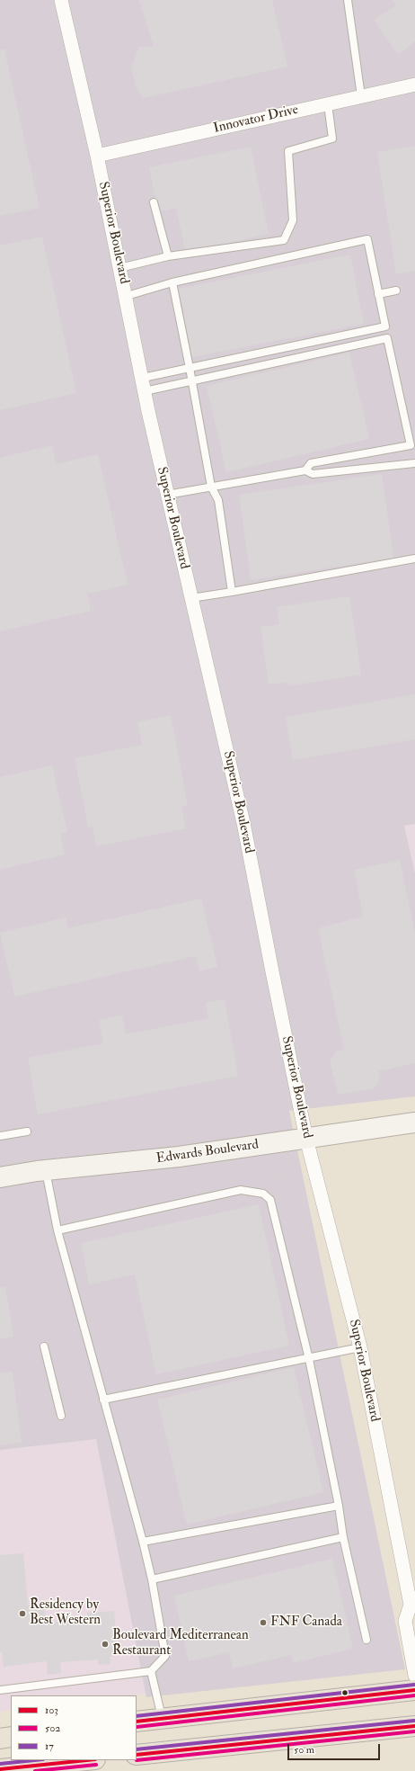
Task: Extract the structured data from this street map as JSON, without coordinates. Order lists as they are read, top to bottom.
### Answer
{
  "streets": {
    "street": ["Innovator Drive", "Superior Boulevard", "Edwards Boulevard"]
  },
  "crossings": [
    ["Innovator Drive", "Superior Boulevard"],
    ["Superior Boulevard", "Edwards Boulevard"]
  ],
  "places": ["Residency by Best Western", "FNF Canada", "Boulevard Mediterranean Restaurant"],
  "lines": ["transit line 17", "transit line 103", "transit line 502"],
  "legend": ["103", "502", "17"],
  "scale_bar": "50 m"
}
